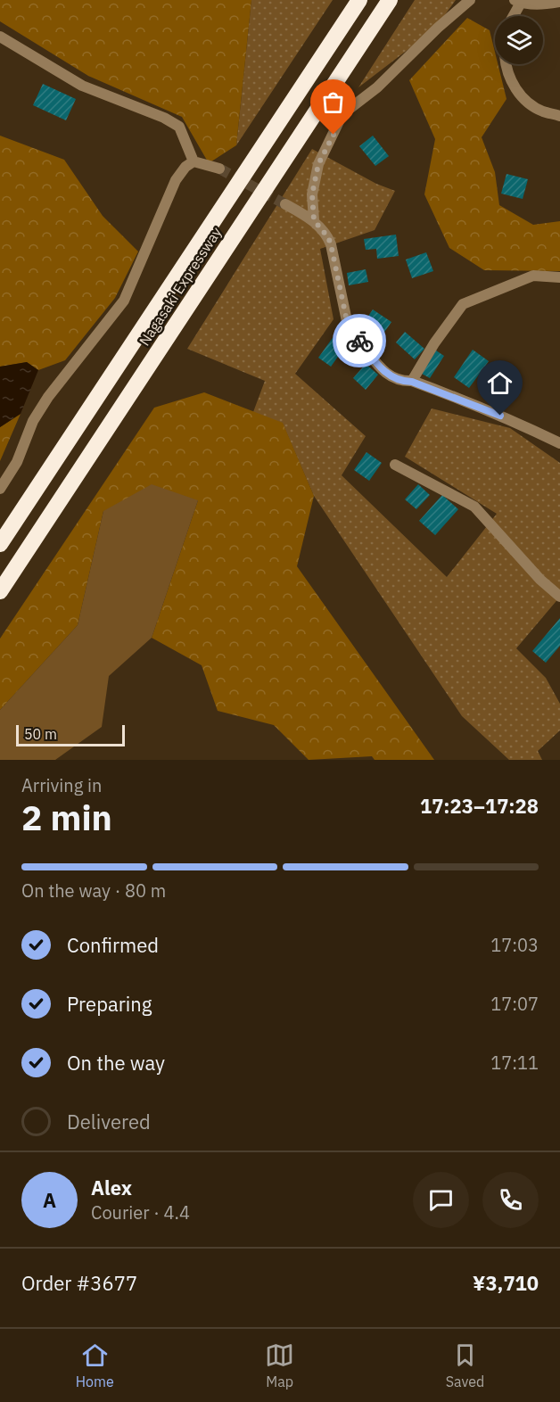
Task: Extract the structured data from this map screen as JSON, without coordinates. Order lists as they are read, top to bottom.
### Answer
{
  "streets": {
    "highway": ["Nagasaki Expressway"]
  },
  "scale_bar": "50 m",
  "page": {
    "scale": "50 m",
    "heading": ["2 min", "Arriving in", "17:23–17:28"],
    "panel": [
      "Alex",
      "Courier · 4.4",
      "Order #3677",
      "¥3,710"
    ],
    "bar": "On the way · 80 m",
    "list": [
      ["Confirmed", "17:03"],
      ["Preparing", "17:07"],
      ["On the way", "17:11"],
      "Delivered"
    ],
    "round": "A",
    "tabs": ["Home", "Map", "Saved"]
  }
}
